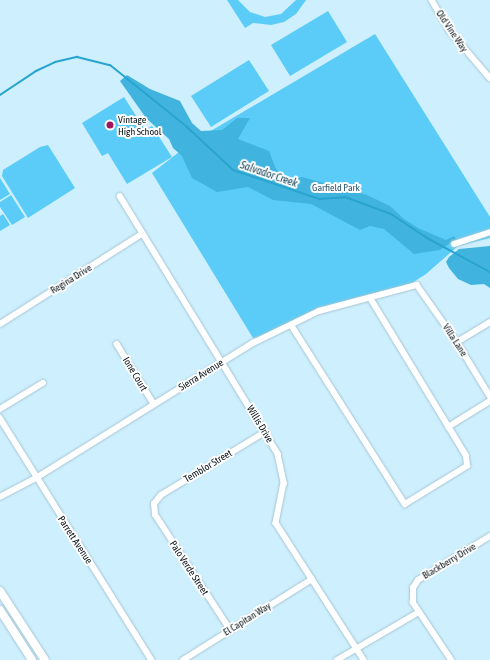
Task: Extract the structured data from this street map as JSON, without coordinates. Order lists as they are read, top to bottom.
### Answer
{
  "streets": {
    "street": [
      "Old Vine Way",
      "Regina Drive",
      "Villa Lane",
      "Ione Court",
      "Sierra Avenue",
      "Willis Drive",
      "Temblor Street",
      "Parrett Avenue",
      "Blackberry Drive",
      "Palo Verde Street",
      "El Capitan Way"
    ]
  },
  "crossings": [
    ["Regina Drive", "Willis Drive"],
    ["Villa Lane", "Sierra Avenue"],
    ["Ione Court", "Sierra Avenue"],
    ["Sierra Avenue", "Willis Drive"],
    ["Sierra Avenue", "Parrett Avenue"],
    ["Willis Drive", "Temblor Street"],
    ["Willis Drive", "El Capitan Way"],
    ["Temblor Street", "Palo Verde Street"],
    ["Palo Verde Street", "El Capitan Way"]
  ],
  "water": ["Salvador Creek"],
  "parks": ["Garfield Park"],
  "places": ["Vintage High School"]
}
